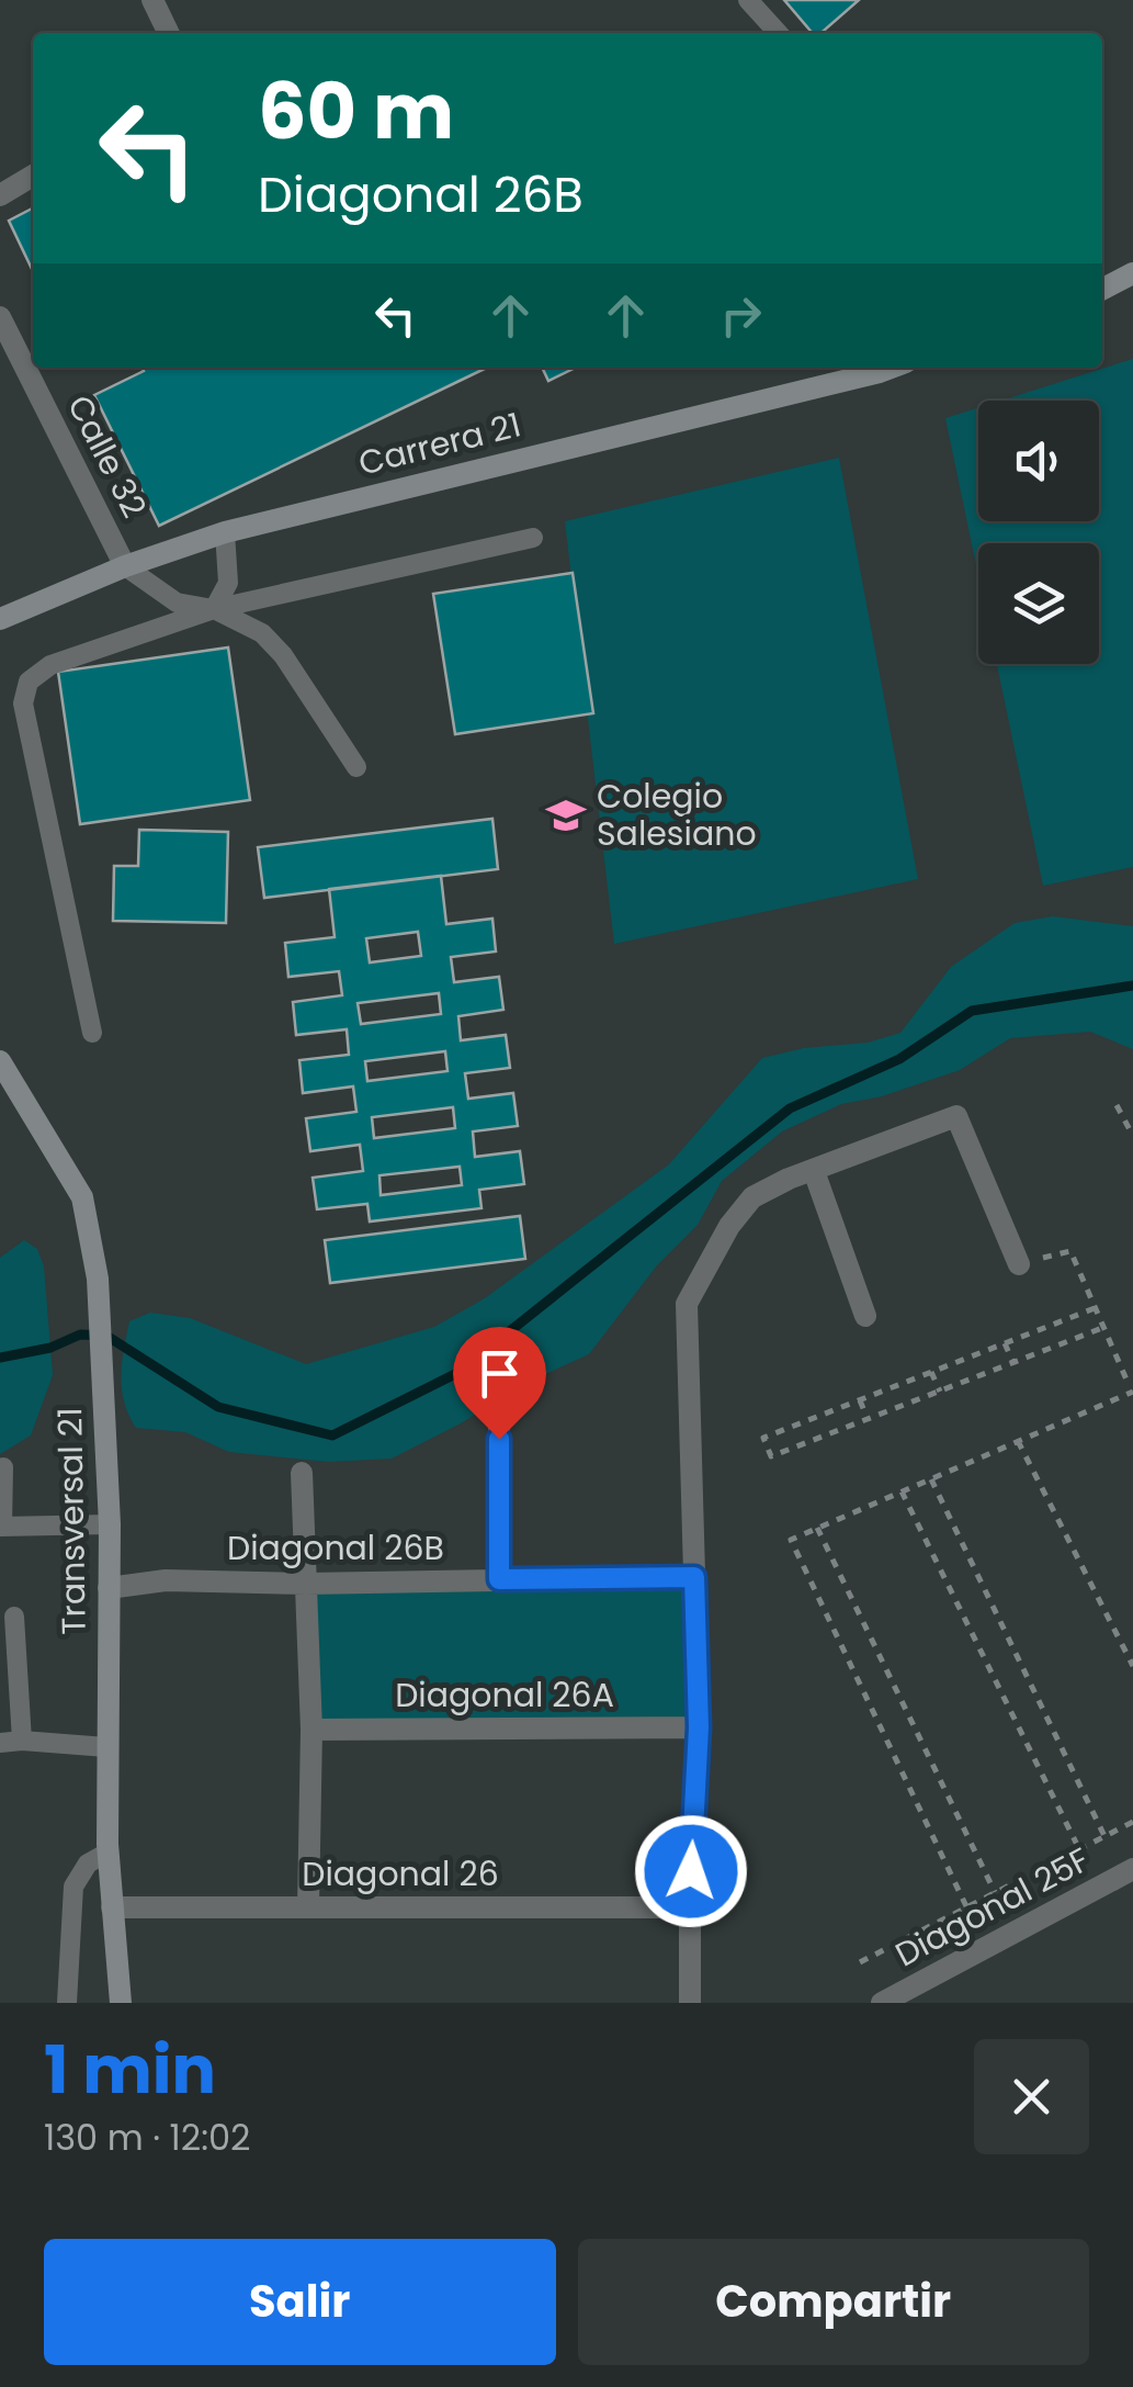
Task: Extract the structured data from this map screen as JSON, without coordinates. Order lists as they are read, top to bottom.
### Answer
{
  "streets": {
    "street": [
      "Carrera 21",
      "Calle 32",
      "Transversal 21",
      "Diagonal 26B",
      "Diagonal 26A",
      "Diagonal 26",
      "Diagonal 25F"
    ]
  },
  "crossings": [
    ["Carrera 21", "Calle 32"],
    ["Transversal 21", "Diagonal 26B"],
    ["Transversal 21", "Diagonal 26"]
  ],
  "places": {
    "school or university": ["Colegio Salesiano"]
  },
  "page": {
    "turn": ["60 m", "Diagonal 26B"],
    "heading": ["1 min", "130 m · 12:02"],
    "buttons": ["Salir", "Compartir"]
  }
}
